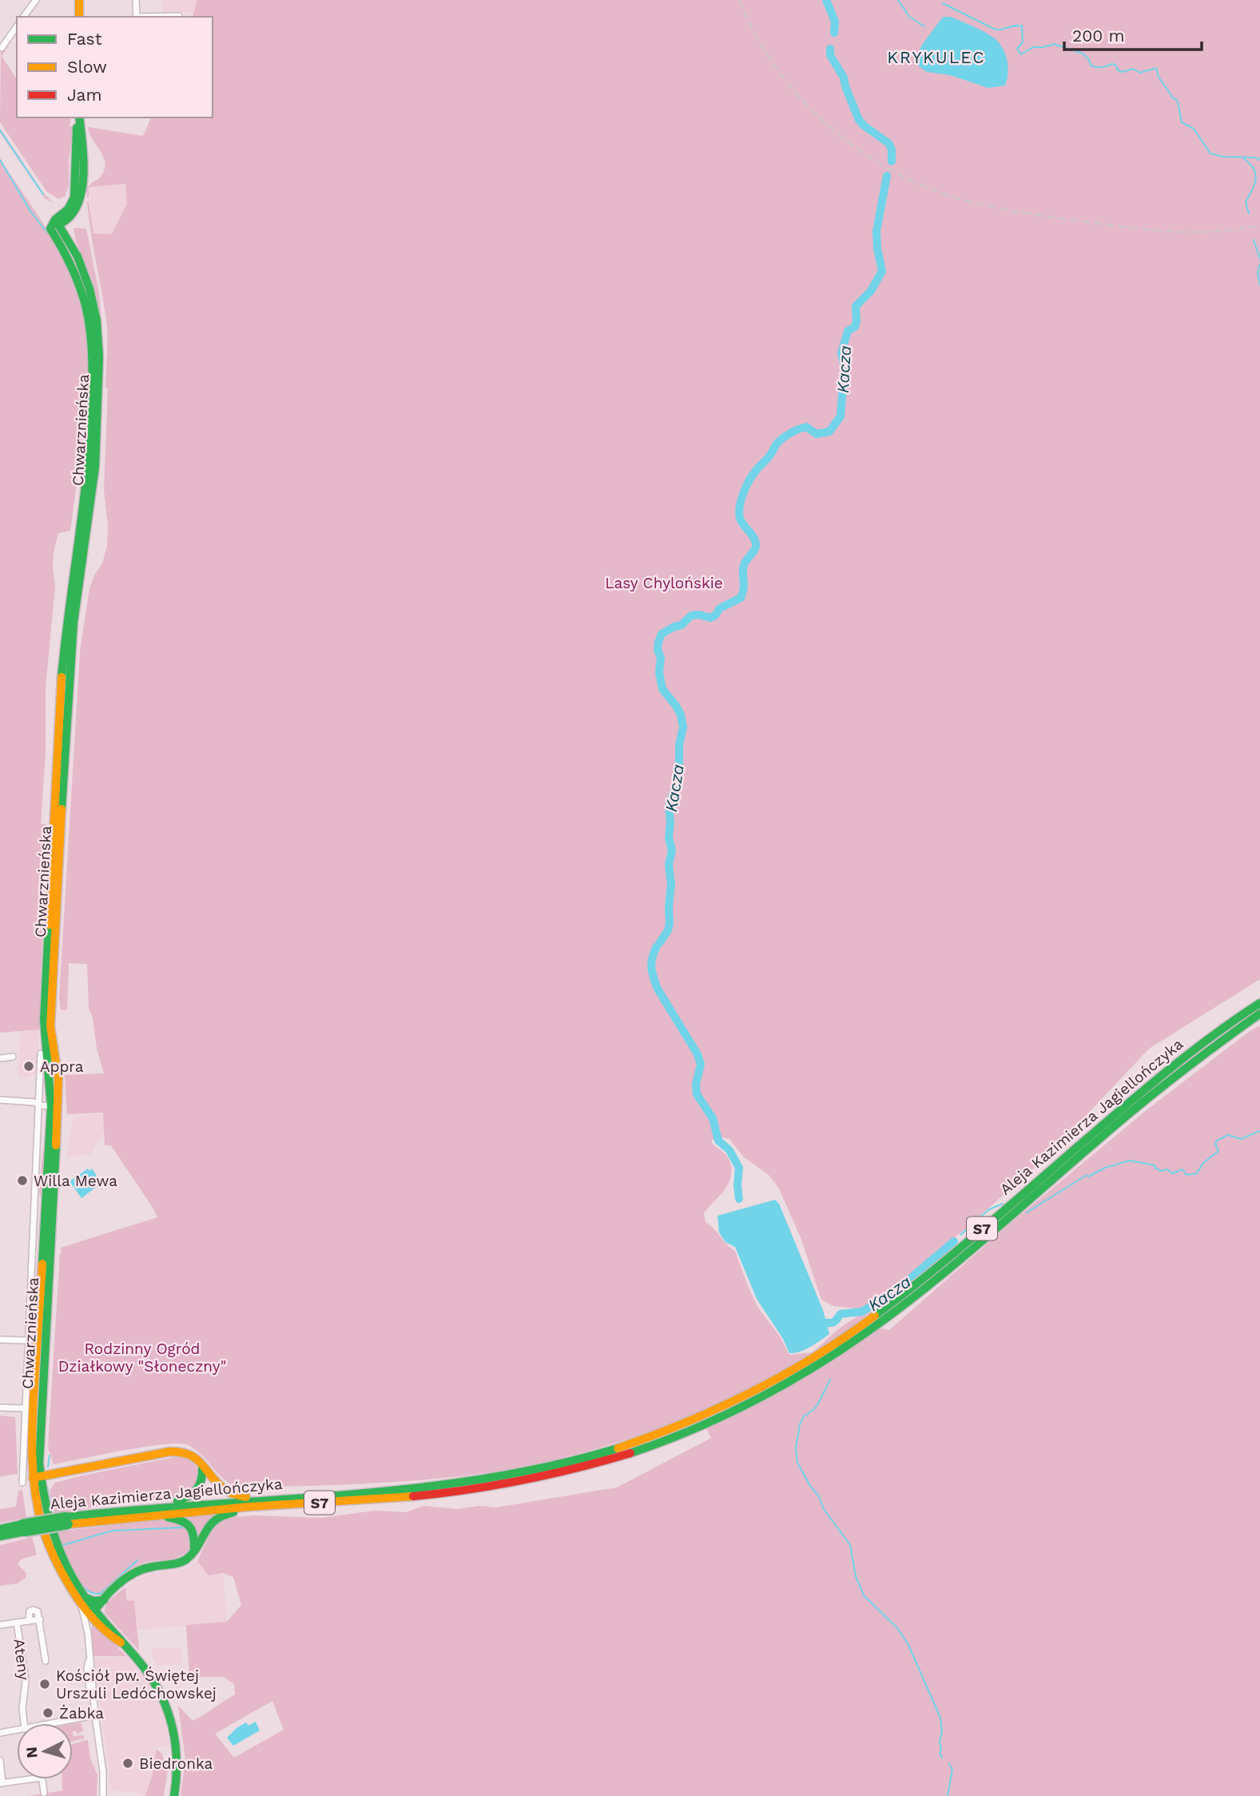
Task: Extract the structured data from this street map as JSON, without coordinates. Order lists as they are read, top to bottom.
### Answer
{
  "streets": {
    "main road": ["Chwarznieńska", "Aleja Kazimierza Jagiellończyka", "S7"],
    "street": ["Ateny"]
  },
  "districts": ["KRYKULEC"],
  "water": ["Kacza"],
  "parks": ["Lasy Chylońskie", "Rodzinny Ogród Działkowy \"Słoneczny\""],
  "places": [
    "Appra",
    "Willa Mewa",
    "Kościół pw. Świętej Urszuli Ledóchowskej",
    "Żabka",
    "Biedronka"
  ],
  "legend": ["Fast", "Slow", "Jam"],
  "scale_bar": "200 m",
  "north": "left"
}
